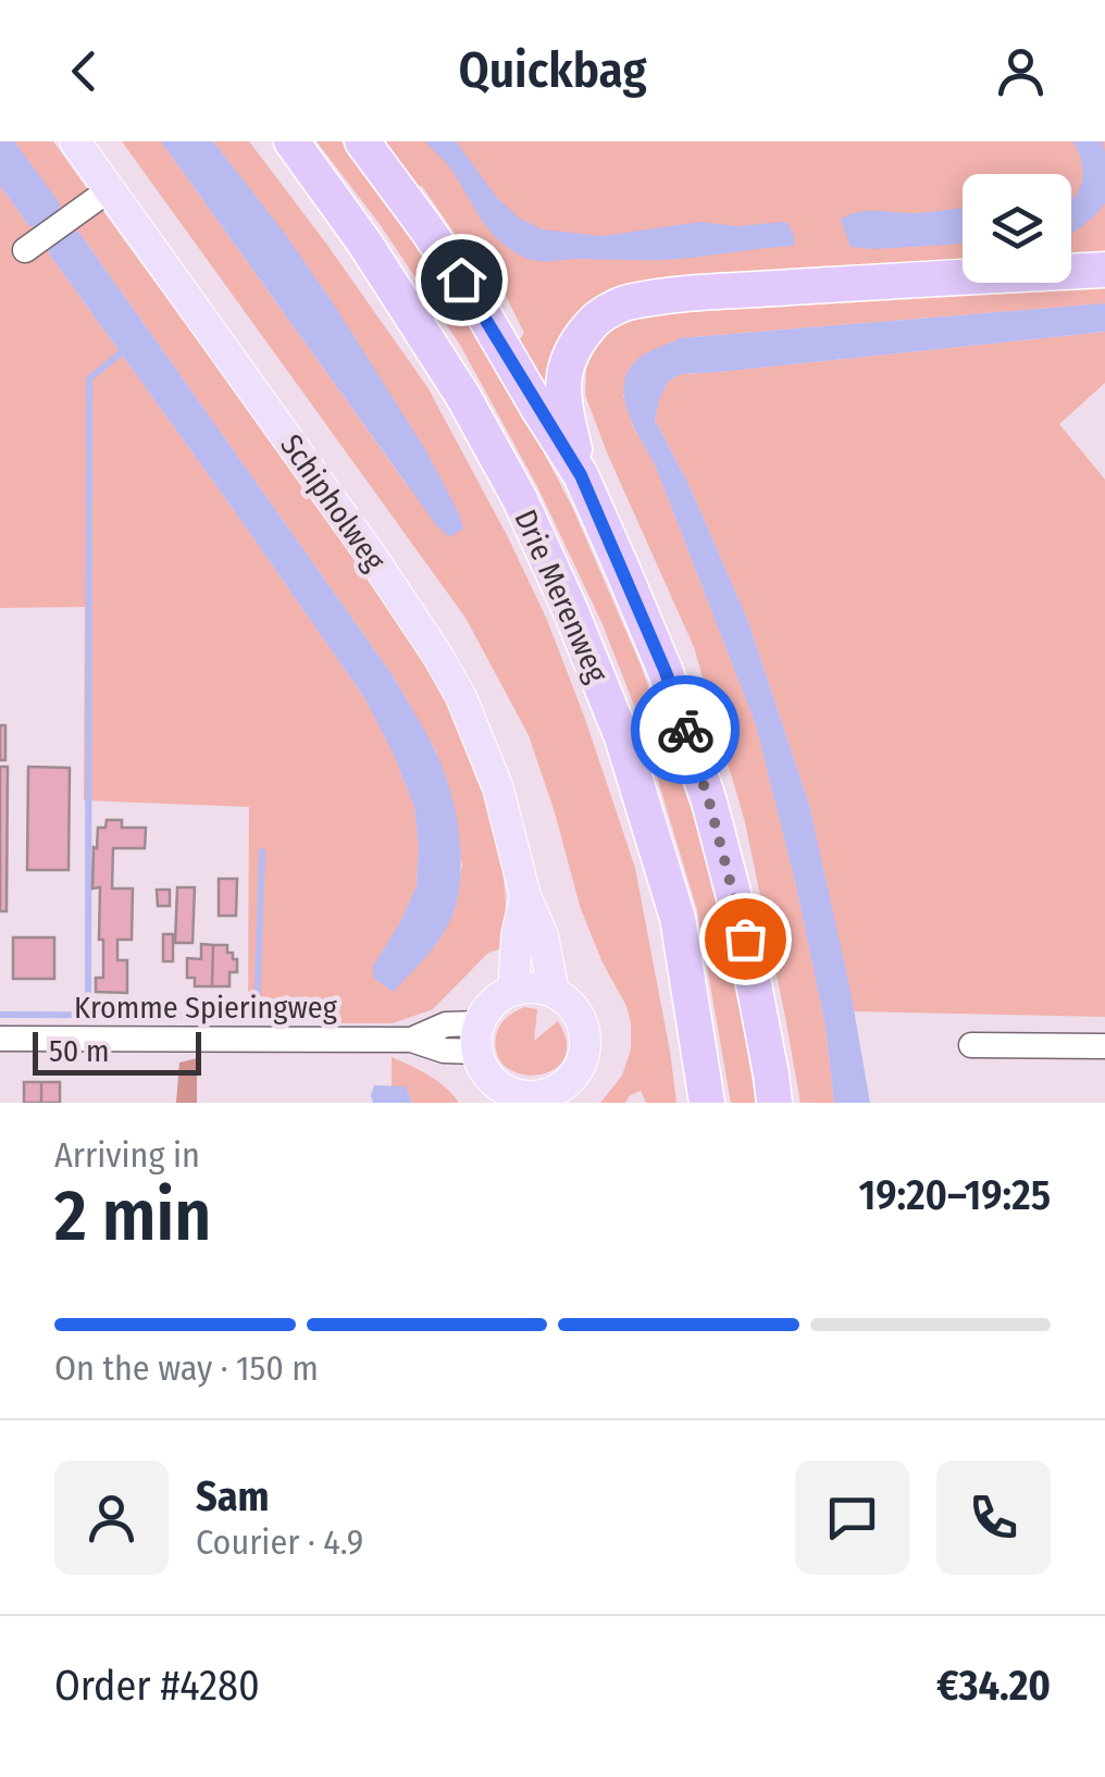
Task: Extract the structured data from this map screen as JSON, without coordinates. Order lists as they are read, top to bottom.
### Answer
{
  "streets": {
    "highway": ["Drie Merenweg"],
    "main road": ["Schipholweg"],
    "street": ["Kromme Spieringweg"]
  },
  "crossings": [
    ["Schipholweg", "Kromme Spieringweg"]
  ],
  "scale_bar": "50 m",
  "page": {
    "header": "Quickbag",
    "scale": "50 m",
    "heading": ["2 min", "Arriving in", "19:20–19:25"],
    "panel": [
      "Sam",
      "Courier · 4.9",
      "Order #4280",
      "€34.20"
    ],
    "bar": "On the way · 150 m"
  }
}
